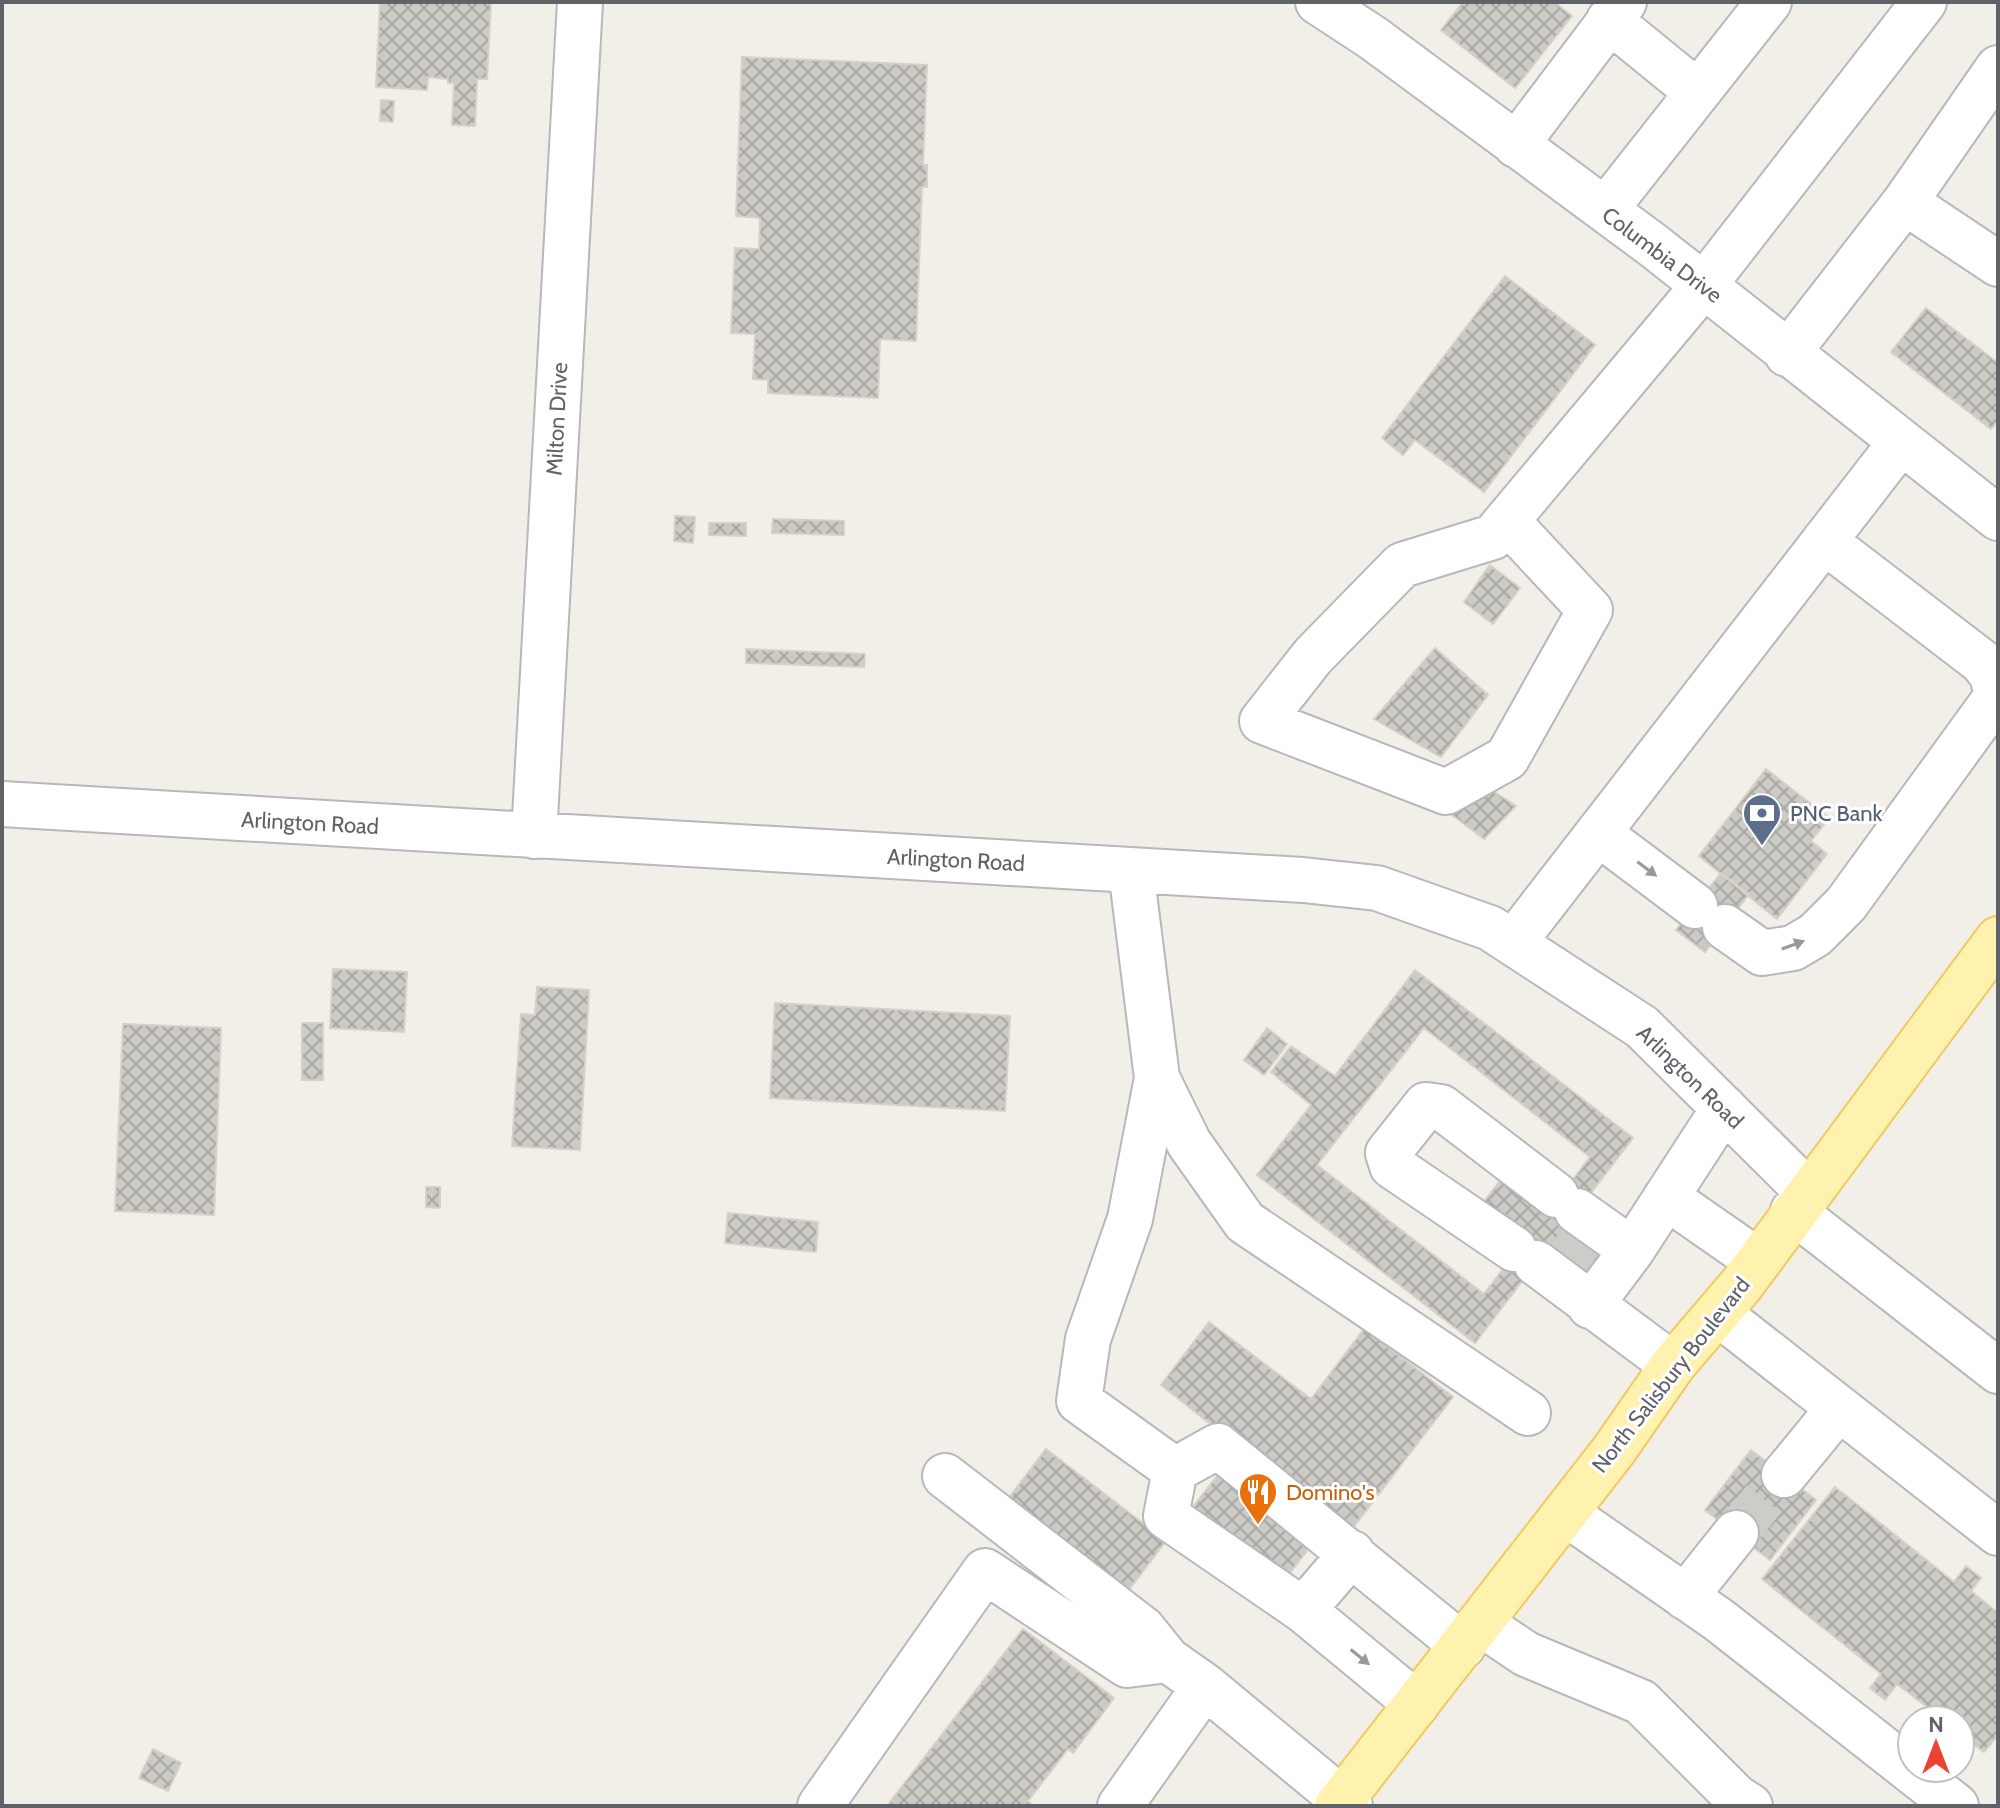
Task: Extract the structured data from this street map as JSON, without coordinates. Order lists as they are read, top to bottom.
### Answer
{
  "streets": {
    "main road": ["North Salisbury Boulevard"],
    "street": ["Columbia Drive", "Milton Drive", "Arlington Road"]
  },
  "crossings": [
    ["Milton Drive", "Arlington Road"],
    ["Arlington Road", "North Salisbury Boulevard"]
  ],
  "places": {
    "bank": ["PNC Bank"],
    "restaurant": ["Domino's"]
  },
  "north": "top"
}
